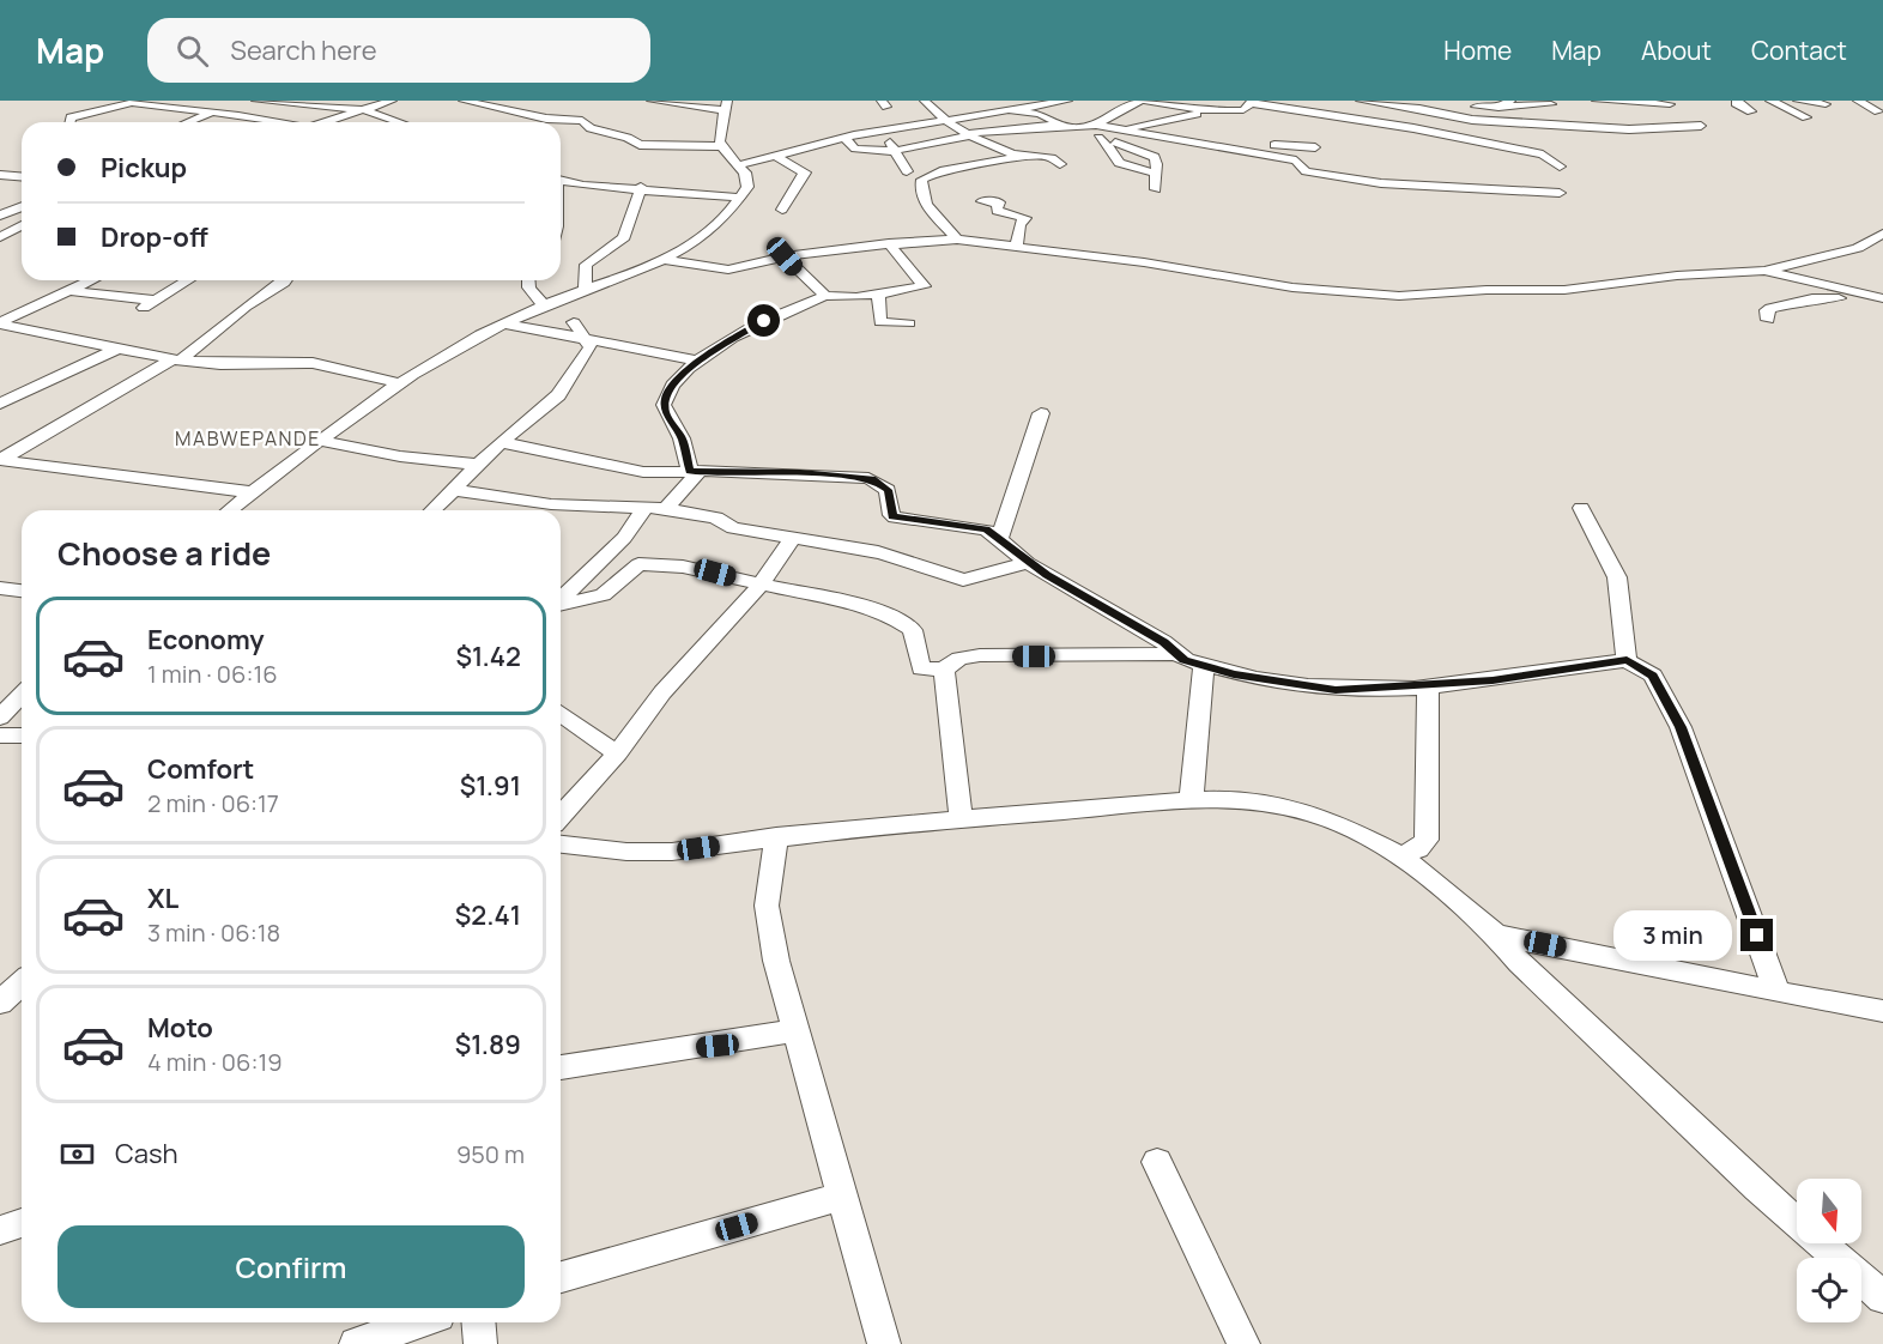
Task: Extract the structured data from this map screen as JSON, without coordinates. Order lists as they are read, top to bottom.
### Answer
{
  "districts": ["MABWEPANDE"],
  "north": "bottom",
  "page": {
    "header": "Map",
    "search": "Search here",
    "nav": [
      "Home",
      "Map",
      "About",
      "Contact"
    ],
    "banner": ["Pickup", "Drop-off"],
    "heading": "Choose a ride",
    "list": [
      {
        "name": "Economy",
        "note": "1 min · 06:16",
        "value": "$1.42"
      },
      {
        "name": "Comfort",
        "note": "2 min · 06:17",
        "value": "$1.91"
      },
      {
        "name": "XL",
        "note": "3 min · 06:18",
        "value": "$2.41"
      },
      {
        "name": "Moto",
        "note": "4 min · 06:19",
        "value": "$1.89"
      }
    ],
    "bubble": "3 min",
    "pay": ["Cash", "950 m"],
    "buttons": "Confirm"
  }
}
